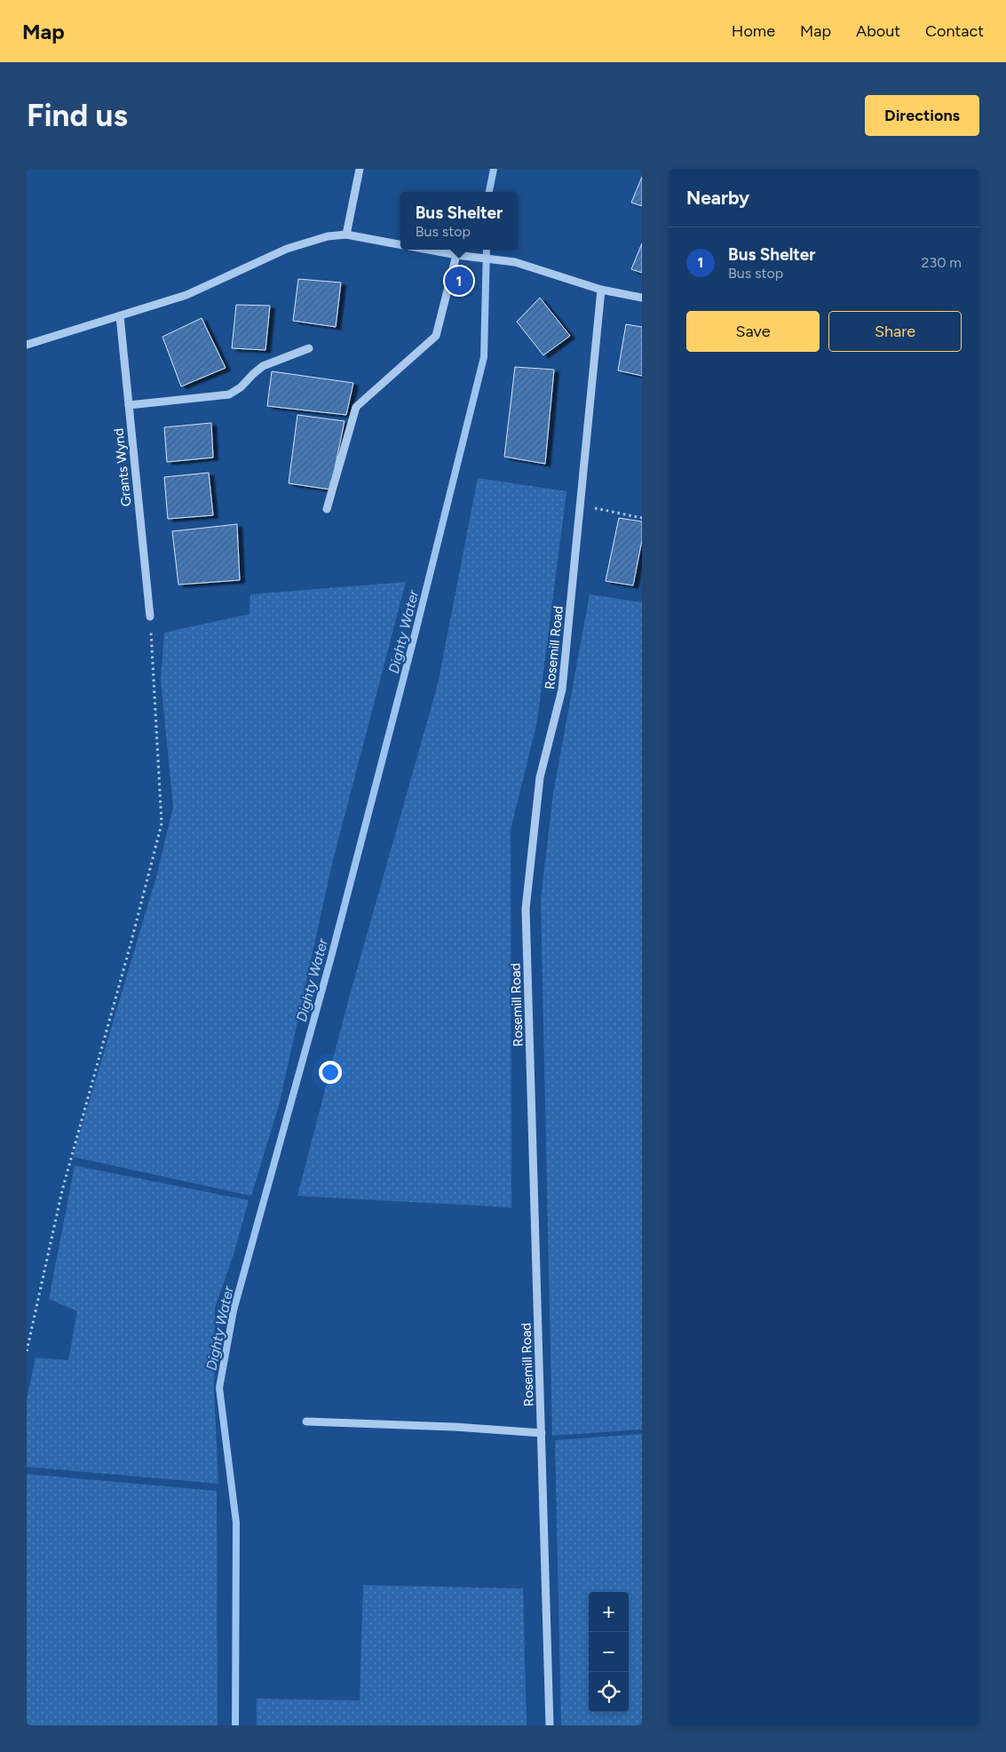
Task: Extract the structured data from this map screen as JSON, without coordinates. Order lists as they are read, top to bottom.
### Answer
{
  "streets": {
    "street": ["Grants Wynd", "Rosemill Road"]
  },
  "water": ["Dighty Water"],
  "page": {
    "header": "Map",
    "nav": [
      "Home",
      "Map",
      "About",
      "Contact"
    ],
    "buttons": [
      "Directions",
      ["Save", "Share"]
    ],
    "title": "Find us",
    "heading": "Nearby",
    "popup": ["Bus Shelter", "Bus stop"],
    "list": [
      {
        "mark": "1",
        "name": "Bus Shelter",
        "note": "Bus stop",
        "value": "230 m"
      }
    ],
    "pins": "1",
    "map_buttons": ["+", "−"]
  }
}
